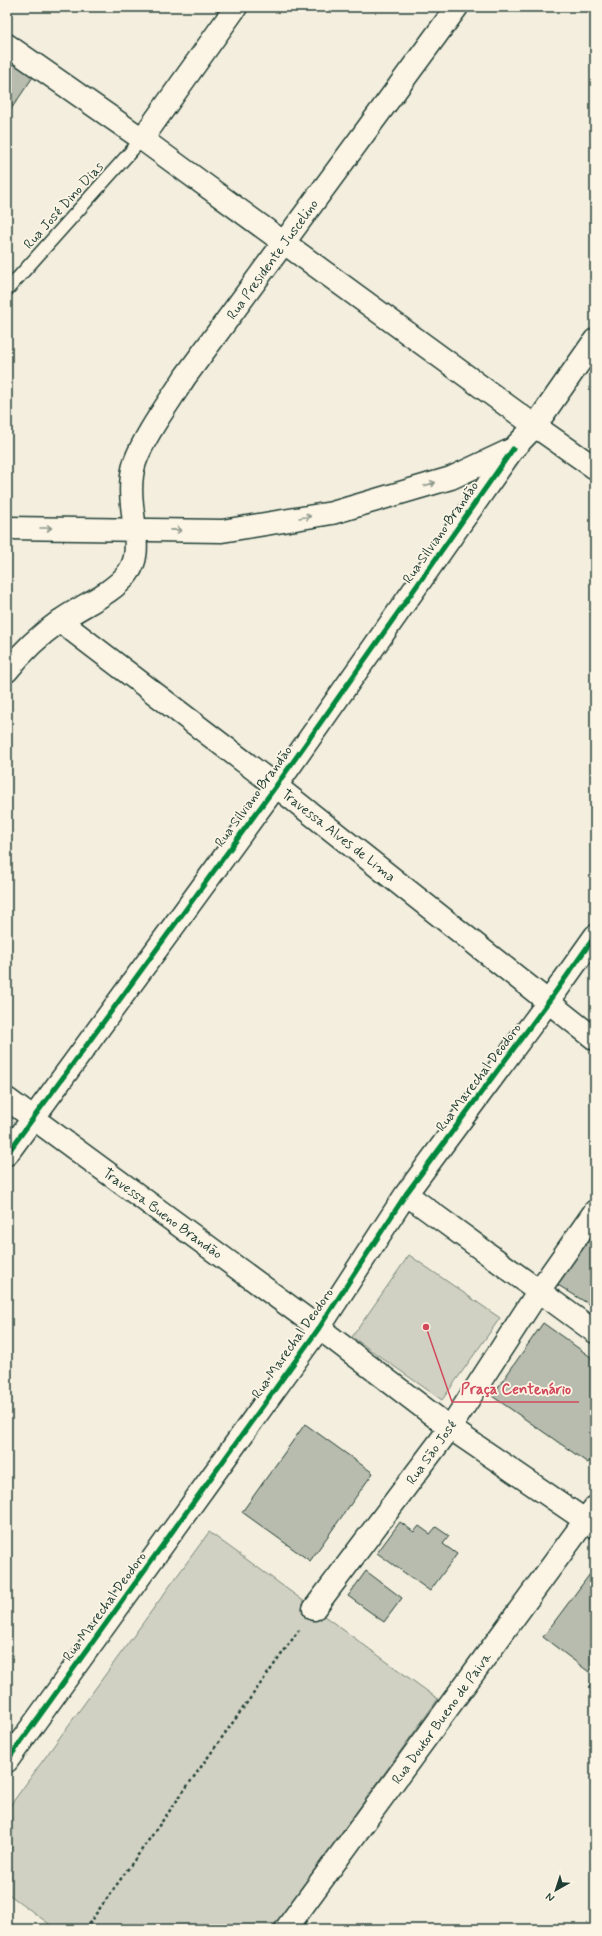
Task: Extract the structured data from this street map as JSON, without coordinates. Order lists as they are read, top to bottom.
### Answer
{
  "streets": {
    "street": [
      "Rua Presidente Juscelino",
      "Rua Silviano Brandão",
      "Travessa Alves de Lima",
      "Rua Marechal Deodoro",
      "Travessa Bueno Brandão",
      "Rua São José",
      "Rua Doutor Bueno de Paiva"
    ],
    "lane": ["Rua José Dino Dias"]
  },
  "crossings": [
    ["Rua Presidente Juscelino", "Travessa Alves de Lima"],
    ["Rua Silviano Brandão", "Travessa Alves de Lima"],
    ["Rua Silviano Brandão", "Travessa Bueno Brandão"],
    ["Travessa Alves de Lima", "Rua Marechal Deodoro"],
    ["Rua Marechal Deodoro", "Travessa Bueno Brandão"],
    ["Travessa Bueno Brandão", "Rua São José"],
    ["Travessa Bueno Brandão", "Rua Doutor Bueno de Paiva"]
  ],
  "places": ["Praça Centenário"],
  "north": "bottom left"
}
